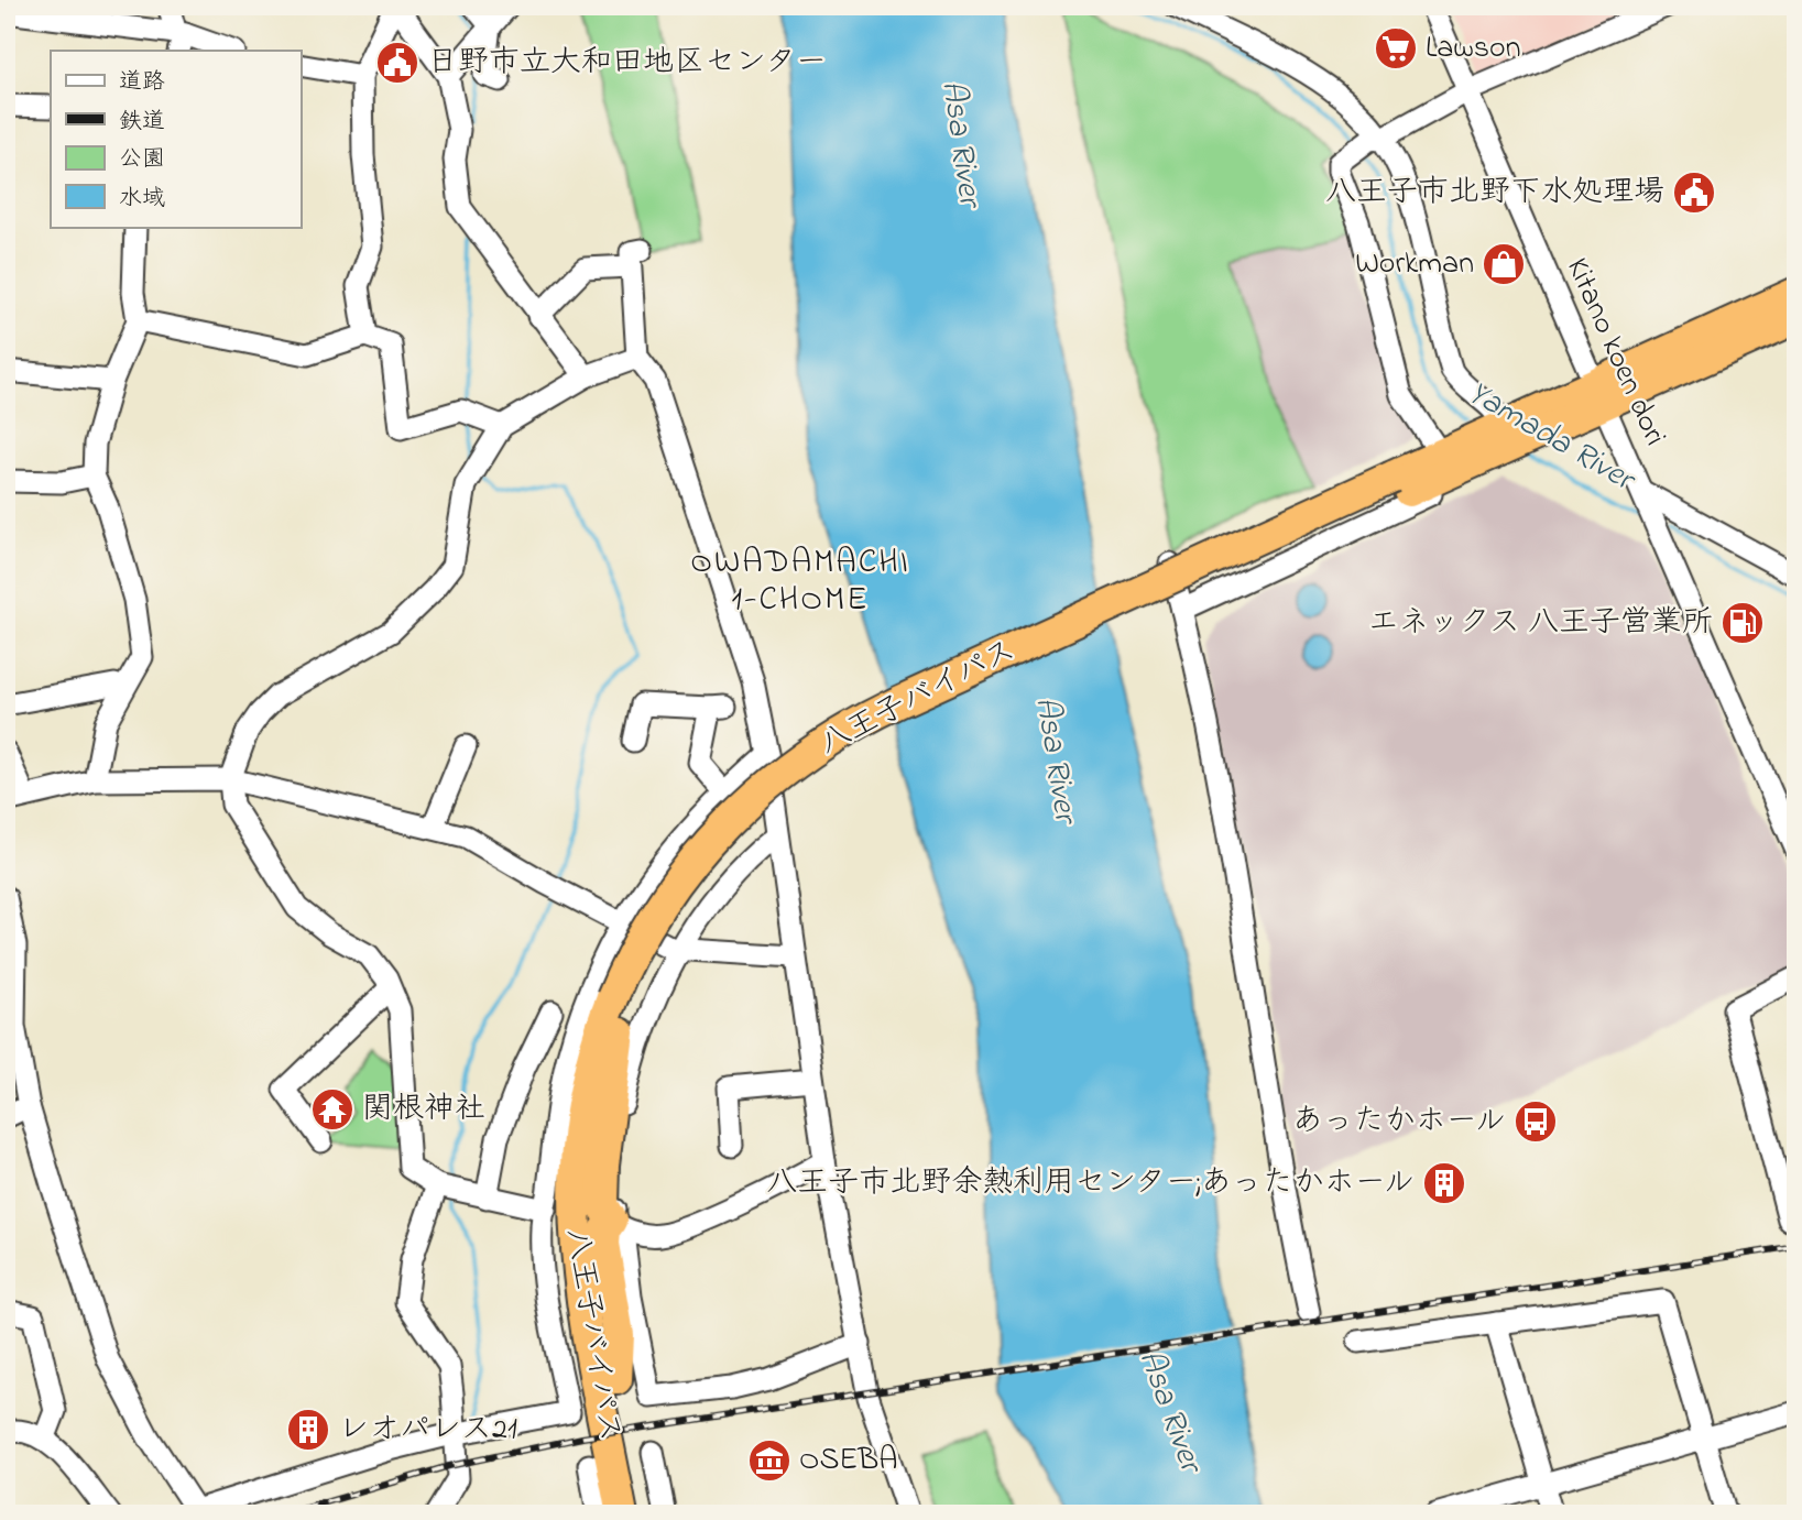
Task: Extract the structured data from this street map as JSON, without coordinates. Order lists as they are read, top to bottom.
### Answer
{
  "streets": {
    "highway": ["八王子バイパス"],
    "street": ["Kitano koen dori"]
  },
  "crossings": [
    ["Kitano koen dori", "八王子バイパス"]
  ],
  "districts": ["OWADAMACHI 1-CHOME"],
  "water": ["Asa River", "Yamada River"],
  "places": {
    "supermarket": ["Lawson"],
    "public building": ["日野市立大和田地区センター", "八王子市北野下水処理場"],
    "shop": ["Workman"],
    "fuel station": ["エネックス 八王子営業所"],
    "temple": ["関根神社"],
    "bus stop": ["あったかホール"],
    "building": ["八王子市北野余熱利用センター;あったかホール", "レオパレス21"],
    "museum": ["OSEBA"]
  },
  "legend": [
    "道路",
    "鉄道",
    "公園",
    "水域"
  ]
}
